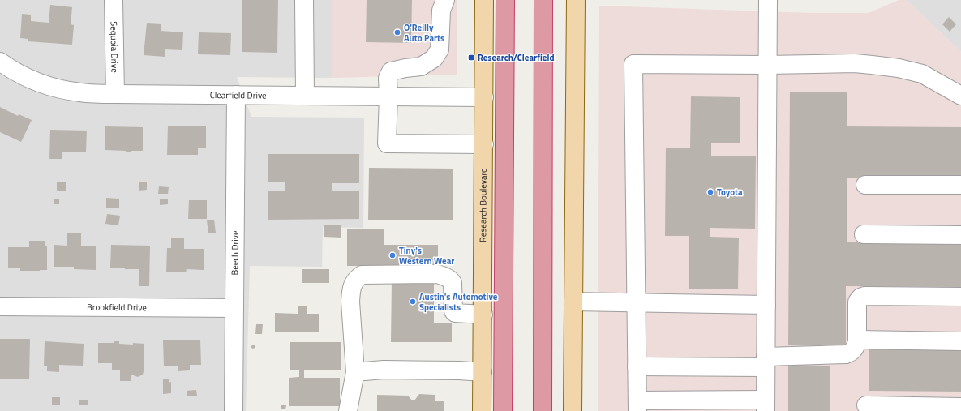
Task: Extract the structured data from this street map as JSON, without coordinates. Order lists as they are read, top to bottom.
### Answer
{
  "streets": {
    "main road": ["Research Boulevard"],
    "street": [
      "Sequoia Drive",
      "Clearfield Drive",
      "Beech Drive",
      "Brookfield Drive"
    ]
  },
  "crossings": [
    ["Sequoia Drive", "Clearfield Drive"],
    ["Clearfield Drive", "Research Boulevard"],
    ["Clearfield Drive", "Beech Drive"],
    ["Beech Drive", "Brookfield Drive"]
  ],
  "places": {
    "other": [
      "O'Reilly Auto Parts",
      "Toyota",
      "Tiny's Western Wear",
      "Austin's Automotive Specialists"
    ],
    "transit": ["Research/Clearfield"]
  }
}
